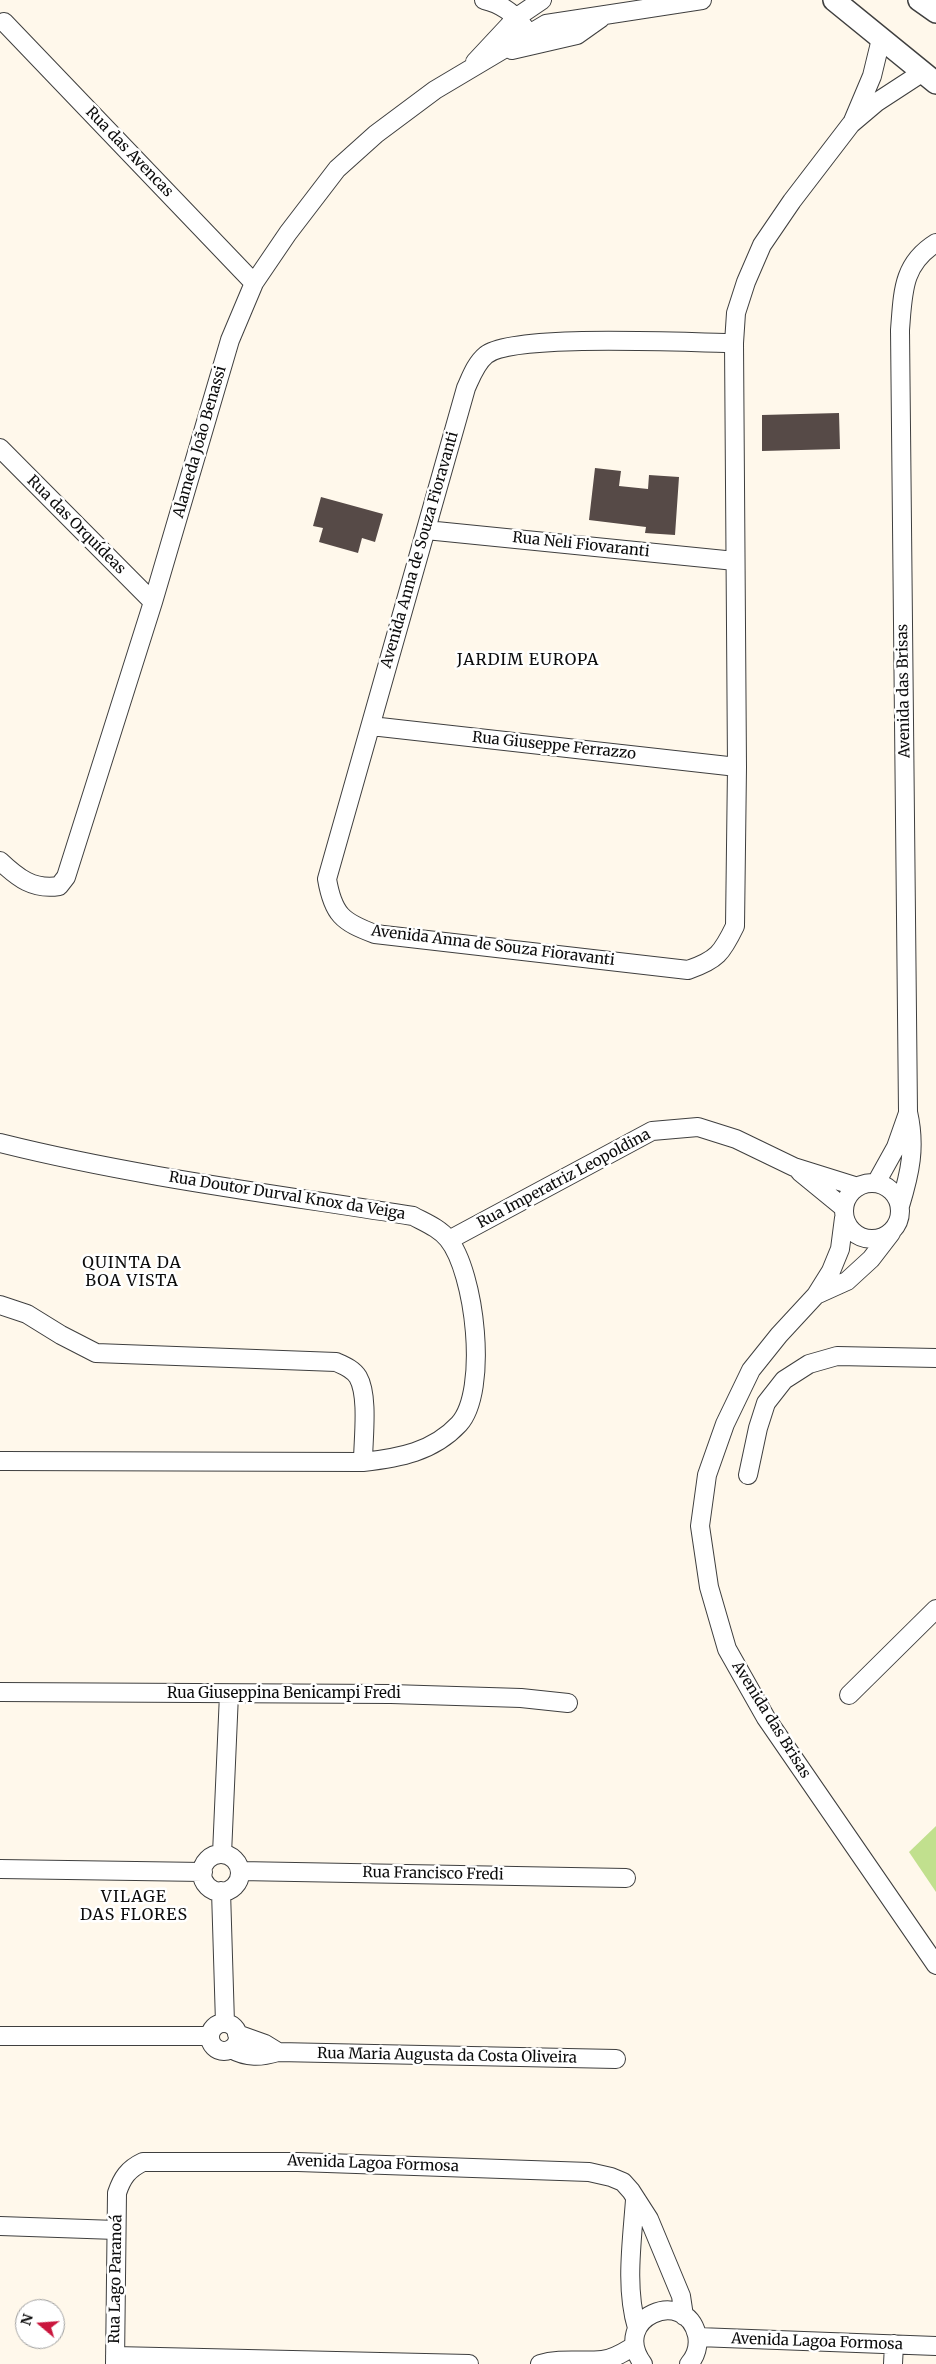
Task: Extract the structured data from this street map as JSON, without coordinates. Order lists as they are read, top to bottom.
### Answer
{
  "streets": {
    "street": [
      "Rua das Avencas",
      "Alameda João Benassi",
      "Rua das Orquídeas",
      "Rua Neli Fiovaranti",
      "Avenida Anna de Souza Fioravanti",
      "Avenida das Brisas",
      "Rua Giuseppe Ferrazzo",
      "Rua Imperatriz Leopoldina",
      "Rua Doutor Durval Knox da Veiga",
      "Rua Giuseppina Benicampi Fredi",
      "Rua Francisco Fredi",
      "Rua Maria Augusta da Costa Oliveira",
      "Avenida Lagoa Formosa",
      "Rua Lago Paranoá"
    ]
  },
  "crossings": [
    ["Rua das Avencas", "Alameda João Benassi"],
    ["Alameda João Benassi", "Rua das Orquídeas"],
    ["Rua Neli Fiovaranti", "Avenida Anna de Souza Fioravanti"],
    ["Avenida Anna de Souza Fioravanti", "Rua Giuseppe Ferrazzo"],
    ["Avenida das Brisas", "Rua Imperatriz Leopoldina"],
    ["Rua Imperatriz Leopoldina", "Rua Doutor Durval Knox da Veiga"],
    ["Avenida Lagoa Formosa", "Rua Lago Paranoá"]
  ],
  "districts": ["JARDIM EUROPA", "QUINTA DA BOA VISTA", "VILAGE DAS FLORES"],
  "north": "left"
}
